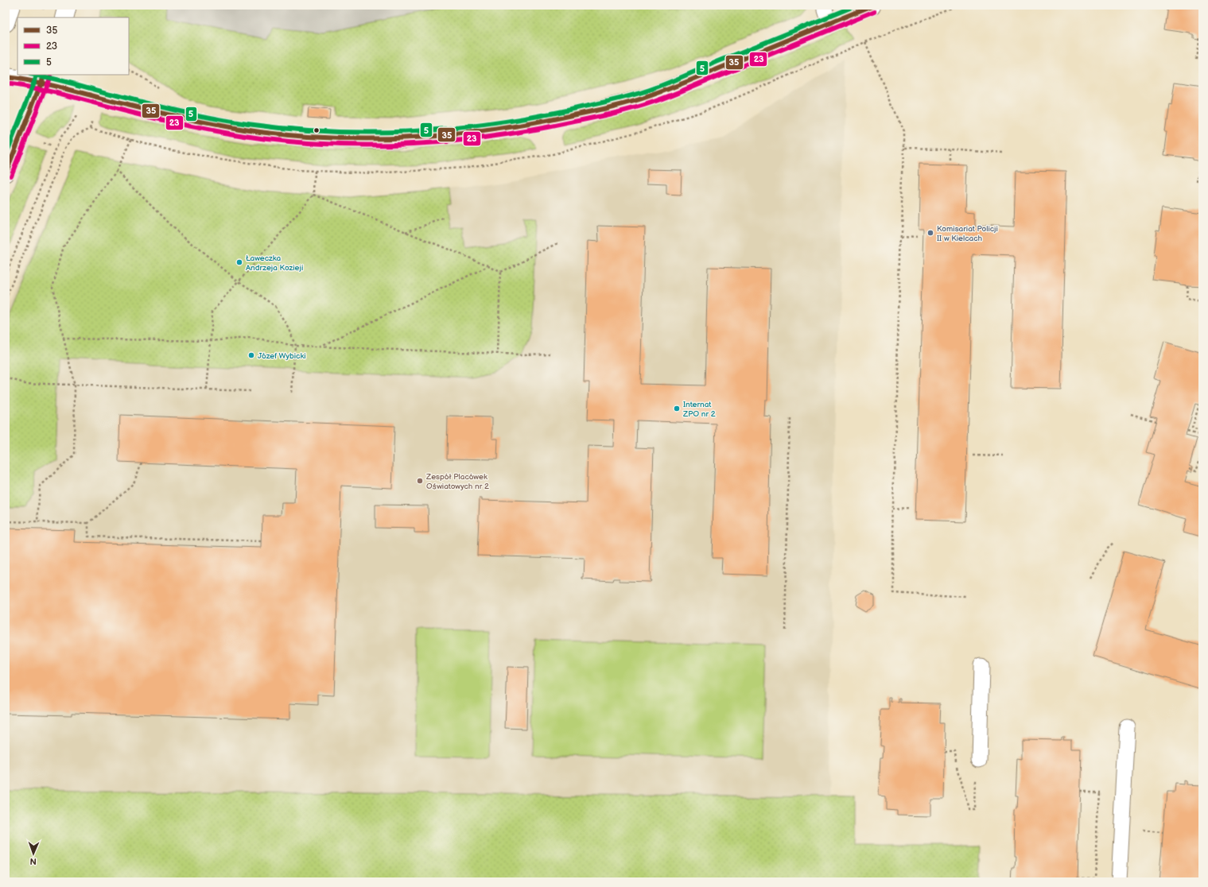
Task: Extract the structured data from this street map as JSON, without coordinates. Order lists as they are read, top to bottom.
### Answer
{
  "places": [
    "Komisariat Policji II w Kielcach",
    "Ławeczka Andrzeja Kozieji",
    "Józef Wybicki",
    "Internat ZPO nr 2",
    "Zespół Placówek Oświatowych nr 2"
  ],
  "lines": ["transit line 35", "transit line 5", "transit line 23"],
  "legend": ["35", "23", "5"],
  "north": "bottom"
}
